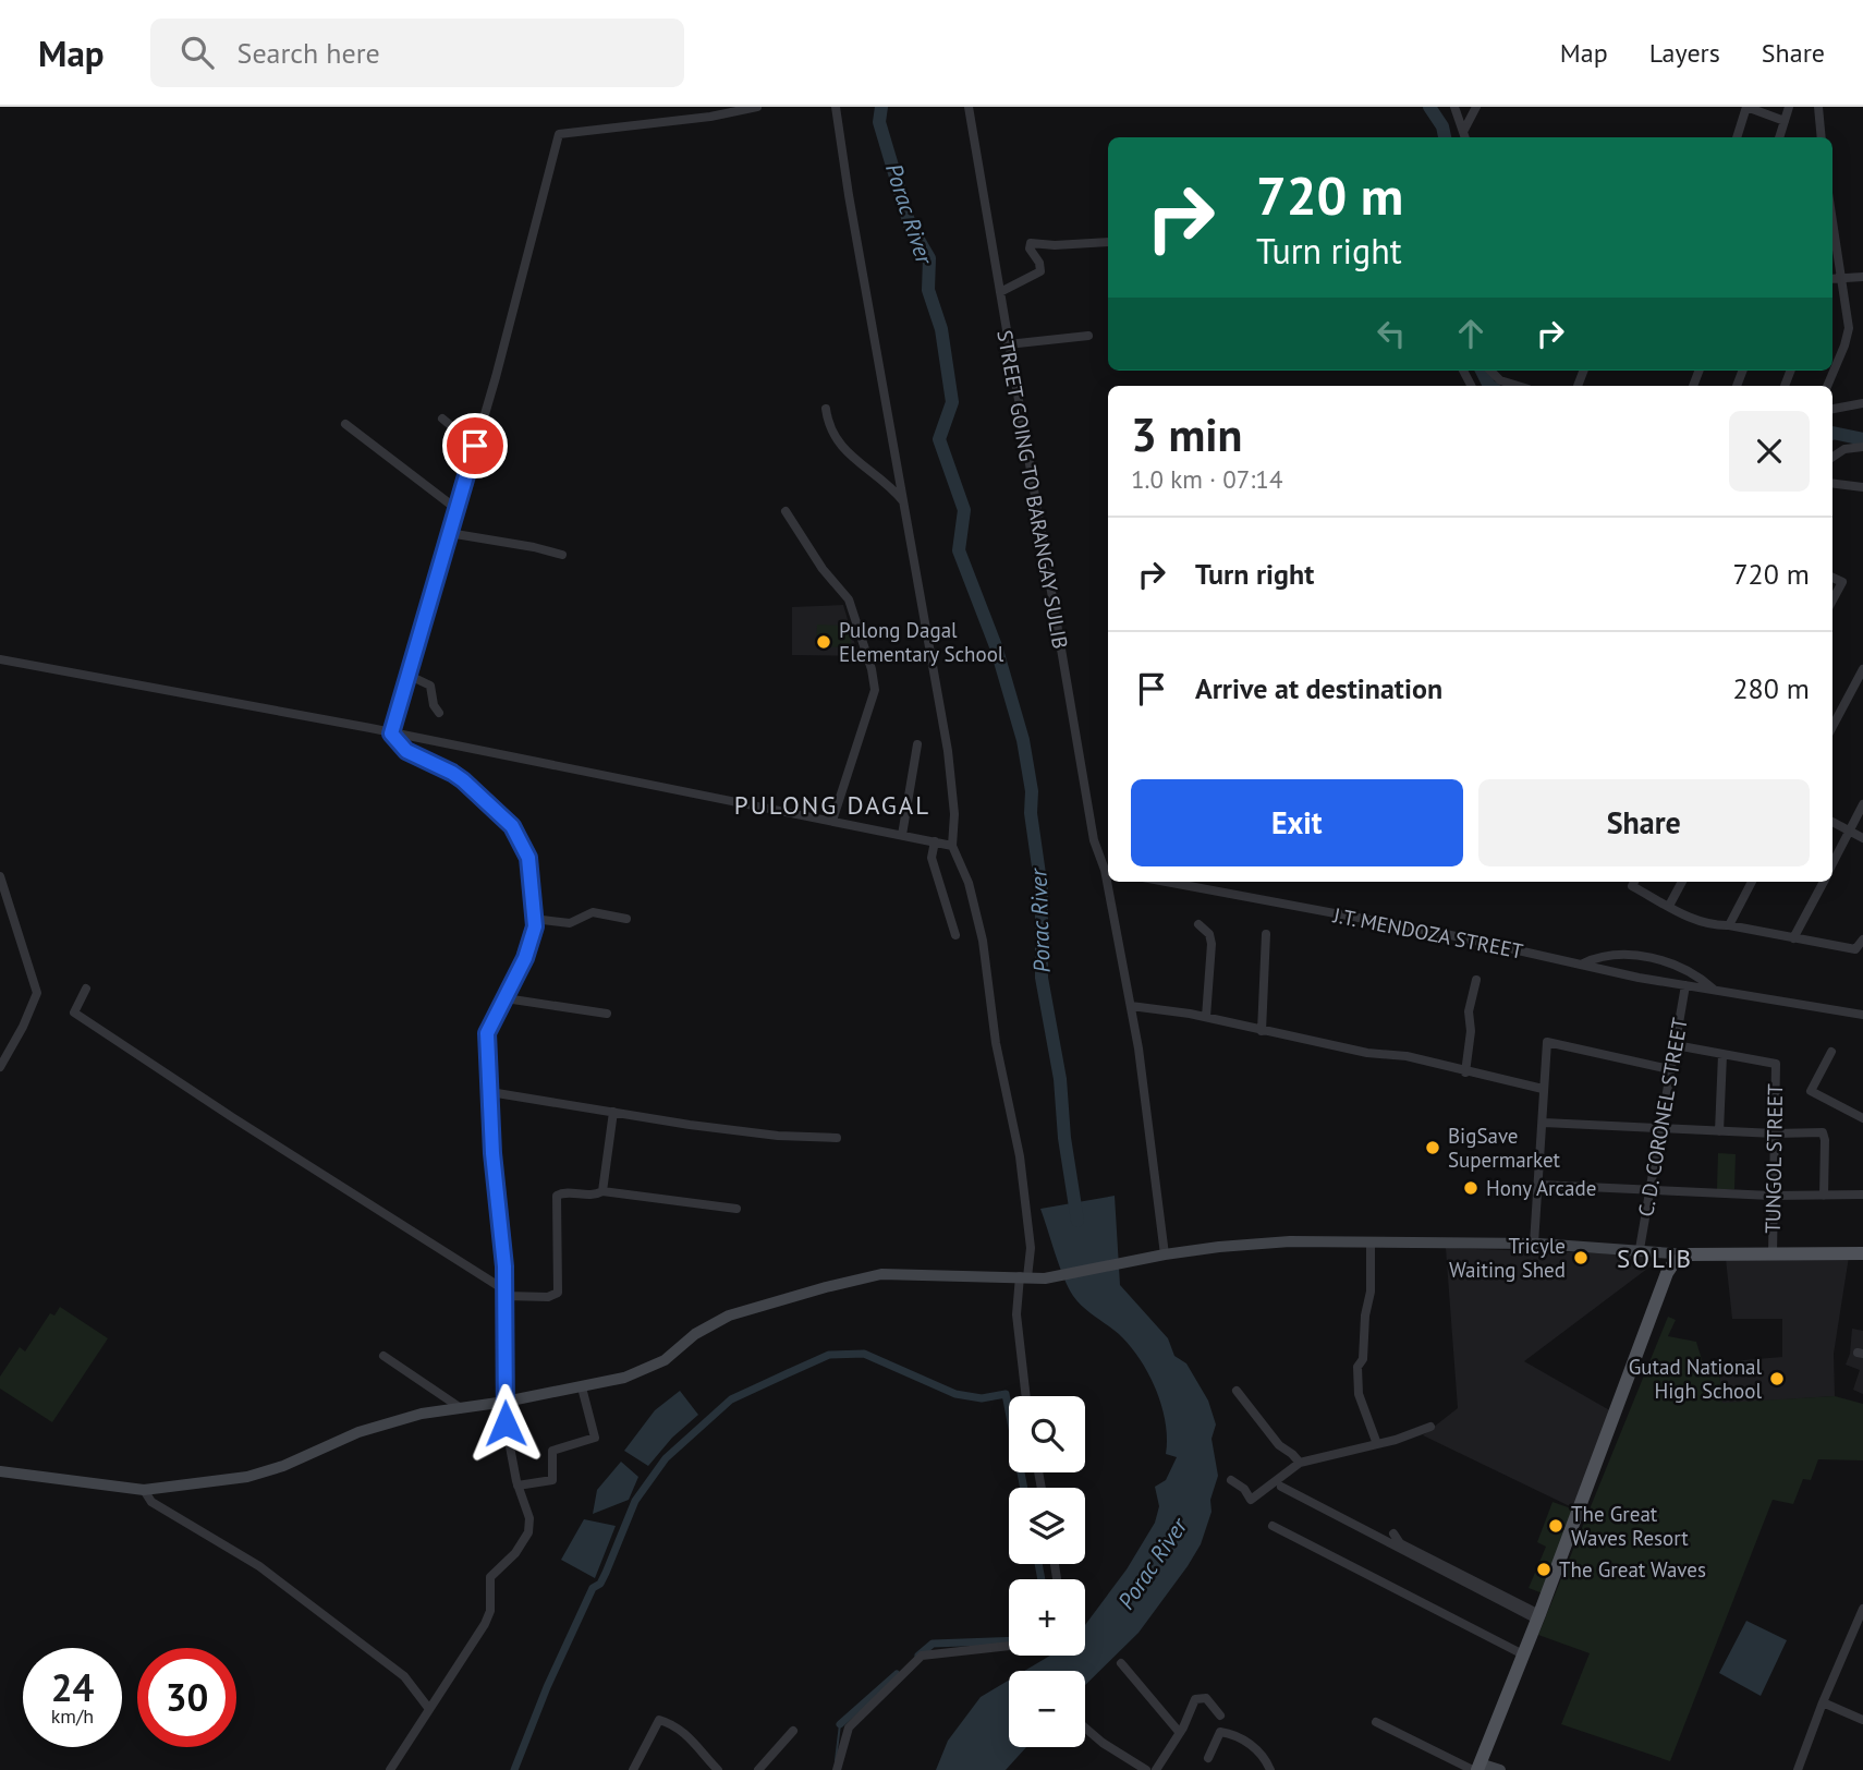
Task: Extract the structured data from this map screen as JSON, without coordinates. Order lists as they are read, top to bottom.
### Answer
{
  "streets": {
    "street": [
      "STREET GOING TO BARANGAY SULIB",
      "J.T. MENDOZA STREET",
      "C. D. CORONEL STREET",
      "TUNGOL STREET"
    ]
  },
  "crossings": [
    ["J.T. MENDOZA STREET", "C. D. CORONEL STREET"]
  ],
  "districts": ["PULONG DAGAL", "SOLIB"],
  "water": ["Porac River"],
  "places": [
    "Pulong Dagal Elementary School",
    "BigSave Supermarket",
    "Hony Arcade",
    "Tricyle Waiting Shed",
    "Gutad National High School",
    "The Great Waves Resort",
    "The Great Waves"
  ],
  "page": {
    "header": "Map",
    "search": "Search here",
    "nav": ["Map", "Layers", "Share"],
    "turn": ["720 m", "Turn right"],
    "heading": ["3 min", "1.0 km · 07:14"],
    "list": [
      {
        "name": "Turn right",
        "value": "720 m"
      },
      {
        "name": "Arrive at destination",
        "value": "280 m"
      }
    ],
    "buttons": ["Exit", "Share"],
    "map_buttons": ["+", "−"],
    "speed": "24 km/h",
    "limit": "30"
  }
}
